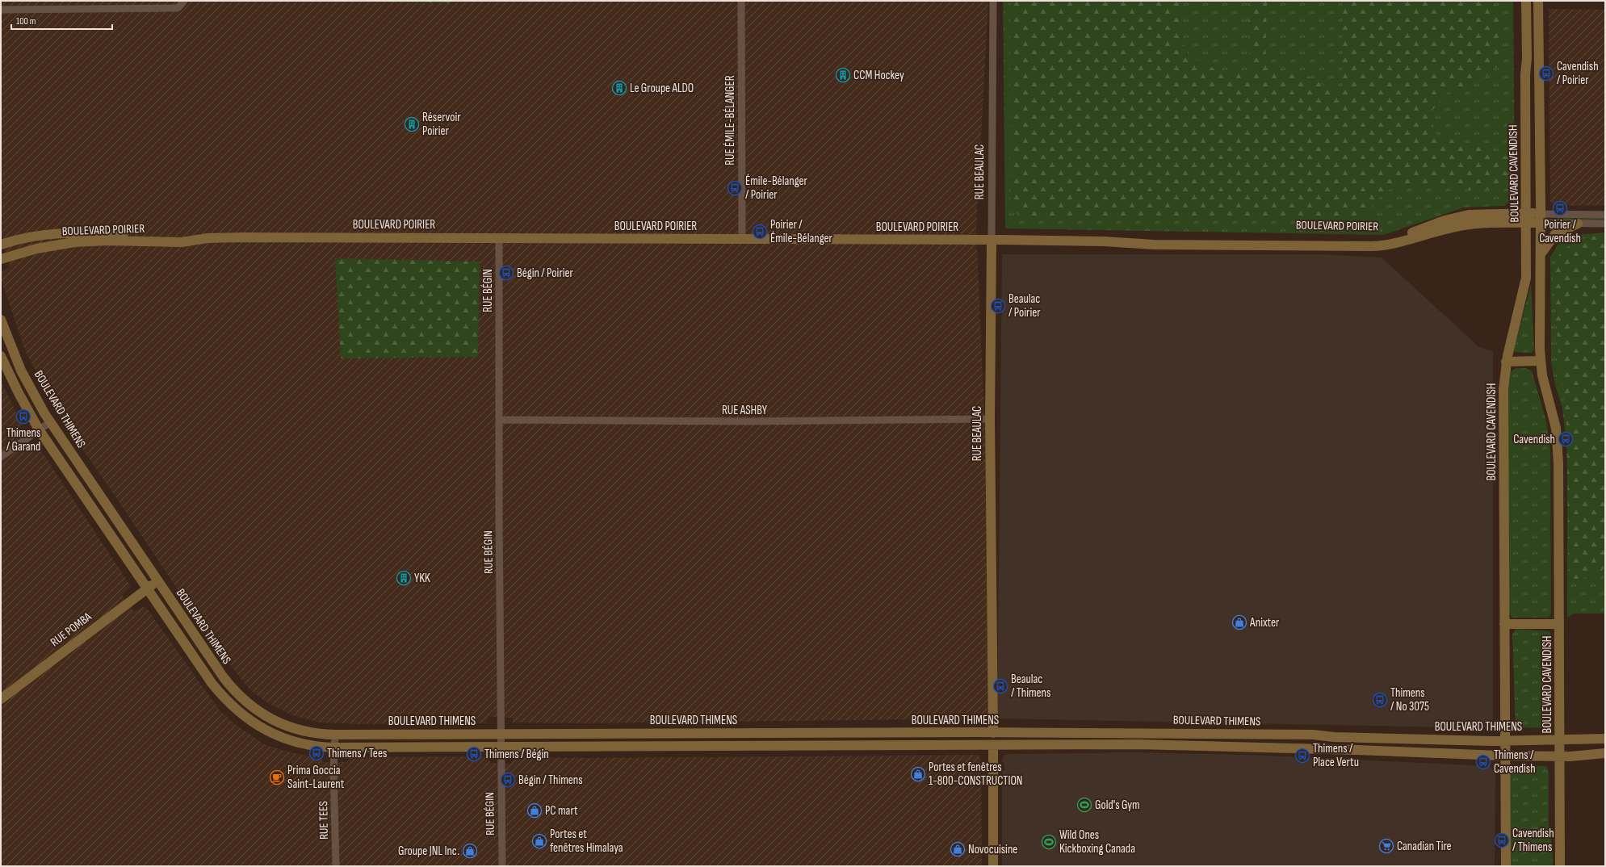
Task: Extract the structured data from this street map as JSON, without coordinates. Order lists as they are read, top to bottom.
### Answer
{
  "streets": {
    "street": [
      "RUE ÉMILE-BÉLANGER",
      "RUE BEAULAC",
      "BOULEVARD CAVENDISH",
      "BOULEVARD POIRIER",
      "RUE BÉGIN",
      "BOULEVARD THIMENS",
      "RUE ASHBY",
      "RUE POMBA",
      "RUE TEES"
    ]
  },
  "crossings": [
    ["RUE ÉMILE-BÉLANGER", "BOULEVARD POIRIER"],
    ["RUE BEAULAC", "BOULEVARD POIRIER"],
    ["RUE BEAULAC", "BOULEVARD THIMENS"],
    ["RUE BEAULAC", "RUE ASHBY"],
    ["BOULEVARD CAVENDISH", "BOULEVARD POIRIER"],
    ["BOULEVARD CAVENDISH", "BOULEVARD THIMENS"],
    ["BOULEVARD POIRIER", "RUE BÉGIN"],
    ["RUE BÉGIN", "BOULEVARD THIMENS"],
    ["RUE BÉGIN", "RUE ASHBY"],
    ["BOULEVARD THIMENS", "RUE POMBA"],
    ["BOULEVARD THIMENS", "RUE TEES"]
  ],
  "places": {
    "bus stop": [
      "Cavendish / Poirier",
      "Émile-Bélanger / Poirier",
      "Poirier / Cavendish",
      "Poirier / Émile-Bélanger",
      "Bégin / Poirier",
      "Beaulac / Poirier",
      "Thimens / Garand",
      "Cavendish",
      "Beaulac / Thimens",
      "Thimens / No 3075",
      "Thimens / Tees",
      "Thimens / Bégin",
      "Thimens / Place Vertu",
      "Thimens / Cavendish",
      "Bégin / Thimens",
      "Cavendish / Thimens"
    ],
    "building": [
      "CCM Hockey",
      "Le Groupe ALDO",
      "Réservoir Poirier",
      "YKK"
    ],
    "shop": [
      "Anixter",
      "Portes et fenêtres 1-800-CONSTRUCTION",
      "PC mart",
      "Portes et fenêtres Himalaya",
      "Novocuisine",
      "Groupe JNL Inc."
    ],
    "cafe": ["Prima Goccia Saint-Laurent"],
    "sports": ["Gold's Gym", "Wild Ones Kickboxing Canada"],
    "supermarket": ["Canadian Tire"]
  },
  "scale_bar": "100 m"
}
